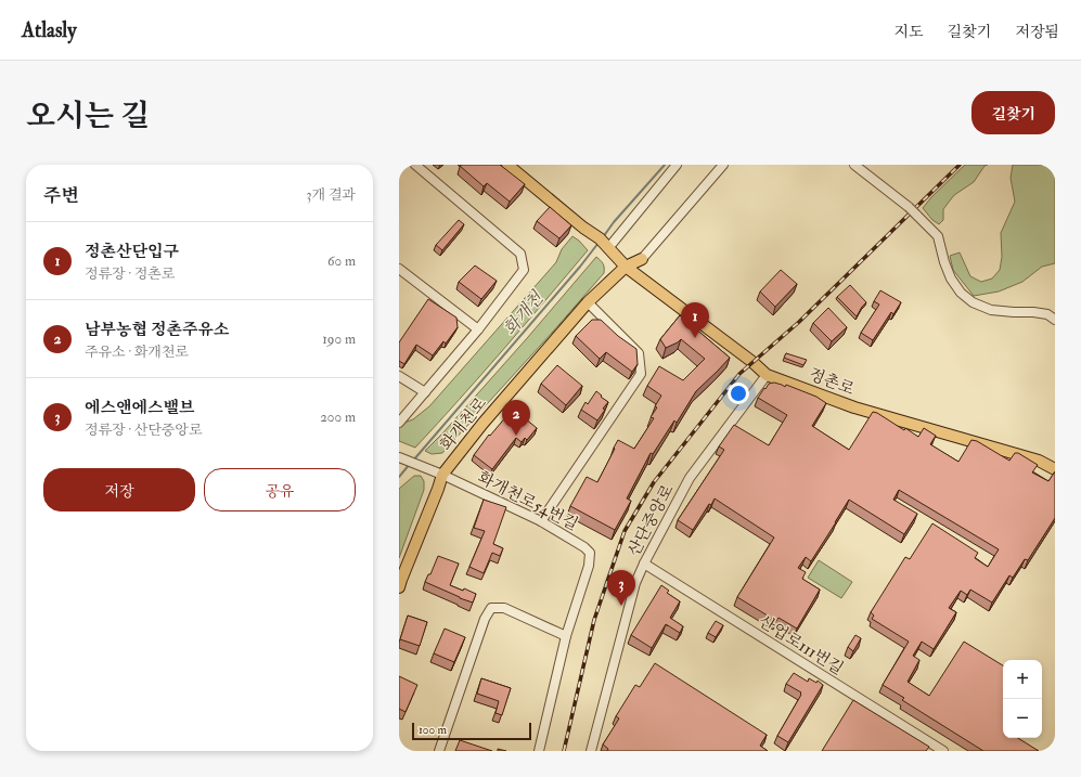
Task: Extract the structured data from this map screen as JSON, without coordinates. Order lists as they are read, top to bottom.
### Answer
{
  "streets": {
    "main road": ["정촌로", "화개천로"],
    "street": ["화개천로54번길", "산단중앙로", "산업로111번길"]
  },
  "crossings": [
    ["정촌로", "화개천로"],
    ["정촌로", "산단중앙로"],
    ["화개천로", "화개천로54번길"],
    ["산단중앙로", "산업로111번길"]
  ],
  "water": ["화개천"],
  "scale_bar": "100 m",
  "page": {
    "header": "Atlasly",
    "nav": ["지도", "길찾기", "저장됨"],
    "title": "오시는 길",
    "buttons": [
      "길찾기",
      ["저장", "공유"]
    ],
    "heading": ["주변", "3개 결과"],
    "list": [
      {
        "mark": "1",
        "name": "정촌산단입구",
        "note": "정류장 · 정촌로",
        "value": "60 m"
      },
      {
        "mark": "2",
        "name": "남부농협 정촌주유소",
        "note": "주유소 · 화개천로",
        "value": "190 m"
      },
      {
        "mark": "3",
        "name": "에스앤에스밸브",
        "note": "정류장 · 산단중앙로",
        "value": "200 m"
      }
    ],
    "pins": ["1", "2", "3"],
    "map_buttons": ["+", "−"],
    "scale": "100 m"
  }
}
